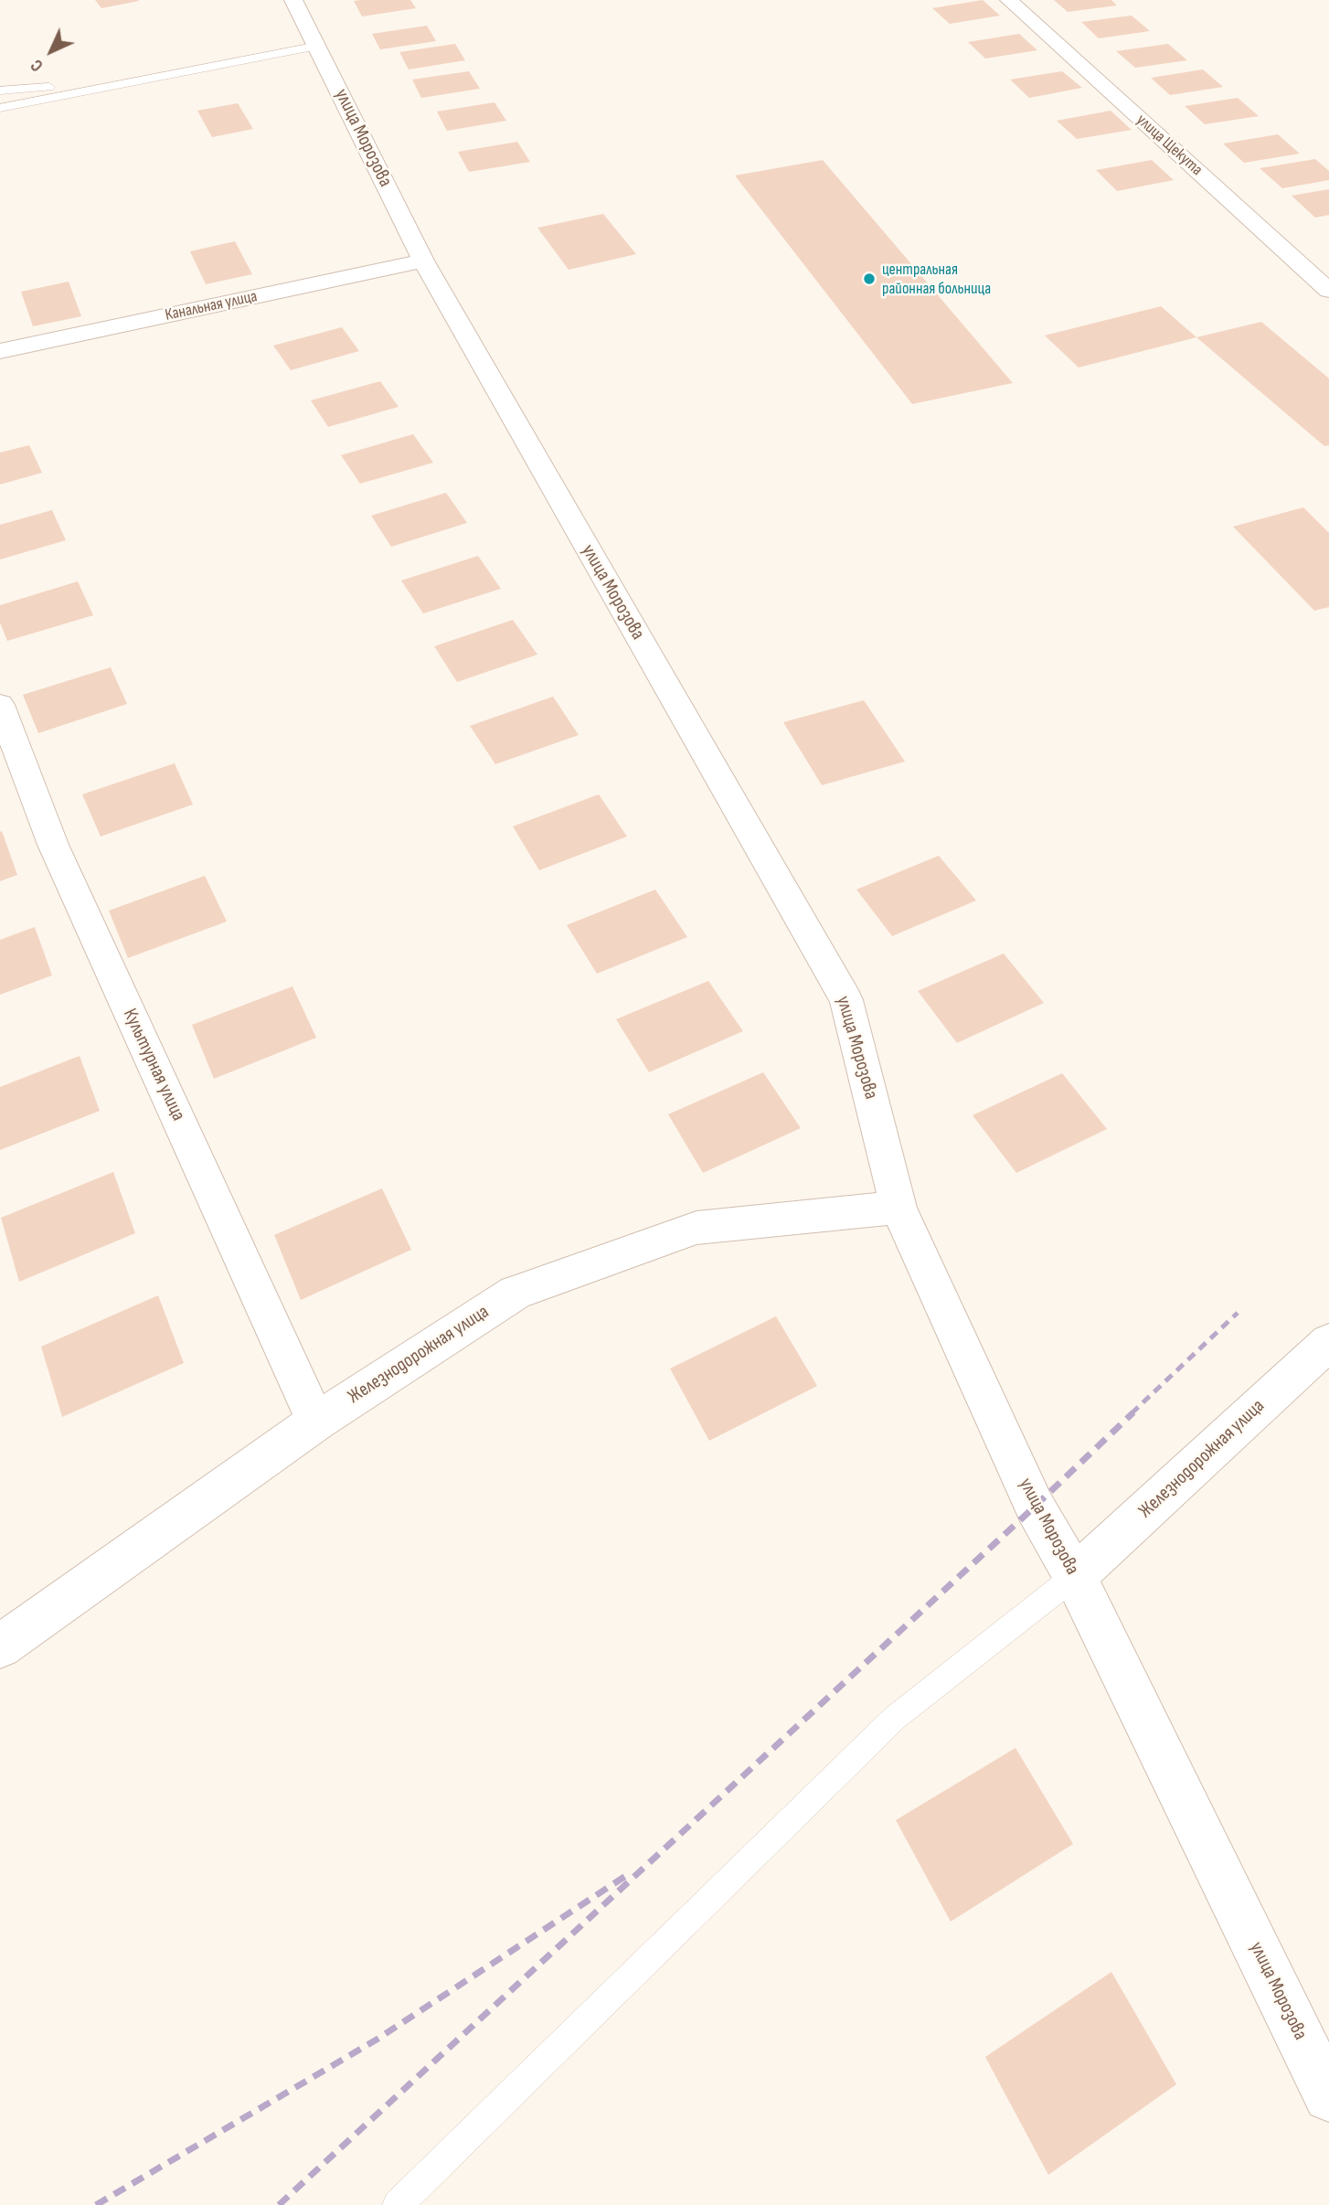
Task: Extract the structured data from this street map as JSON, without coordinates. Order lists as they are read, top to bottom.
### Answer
{
  "streets": {
    "street": [
      "улица Морозова",
      "улица Щекута",
      "Канальная улица",
      "Культурная улица",
      "Железнодорожная улица"
    ]
  },
  "crossings": [
    ["улица Морозова", "Канальная улица"],
    ["улица Морозова", "Железнодорожная улица"],
    ["Культурная улица", "Железнодорожная улица"]
  ],
  "places": ["центральная районная больница"],
  "north": "bottom left"
}
